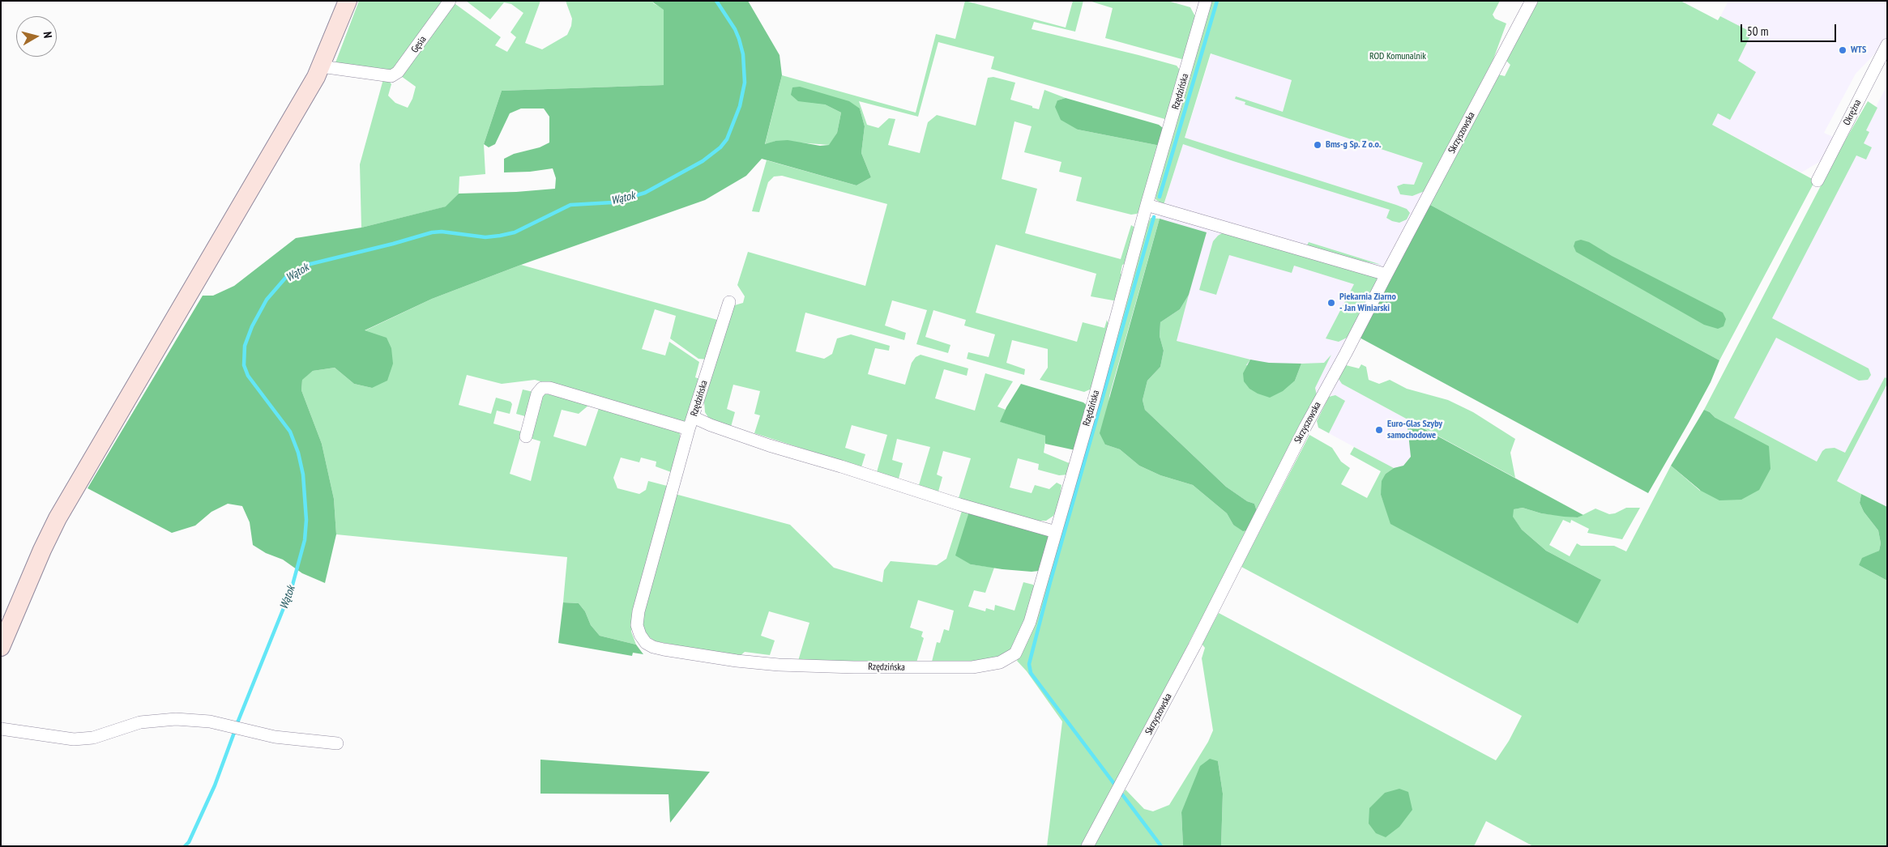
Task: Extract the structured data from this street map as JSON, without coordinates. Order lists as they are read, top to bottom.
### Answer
{
  "streets": {
    "street": [
      "Gęsia",
      "Rzędzińska",
      "Okrężna",
      "Skrzyszowska"
    ]
  },
  "water": ["Wątok"],
  "parks": ["ROD Komunalnik"],
  "places": [
    "WTS",
    "Bms-g Sp. Z o.o.",
    "Piekarnia Ziarno - Jan Winiarski",
    "Euro-Glas Szyby samochodowe"
  ],
  "scale_bar": "50 m",
  "north": "right"
}
